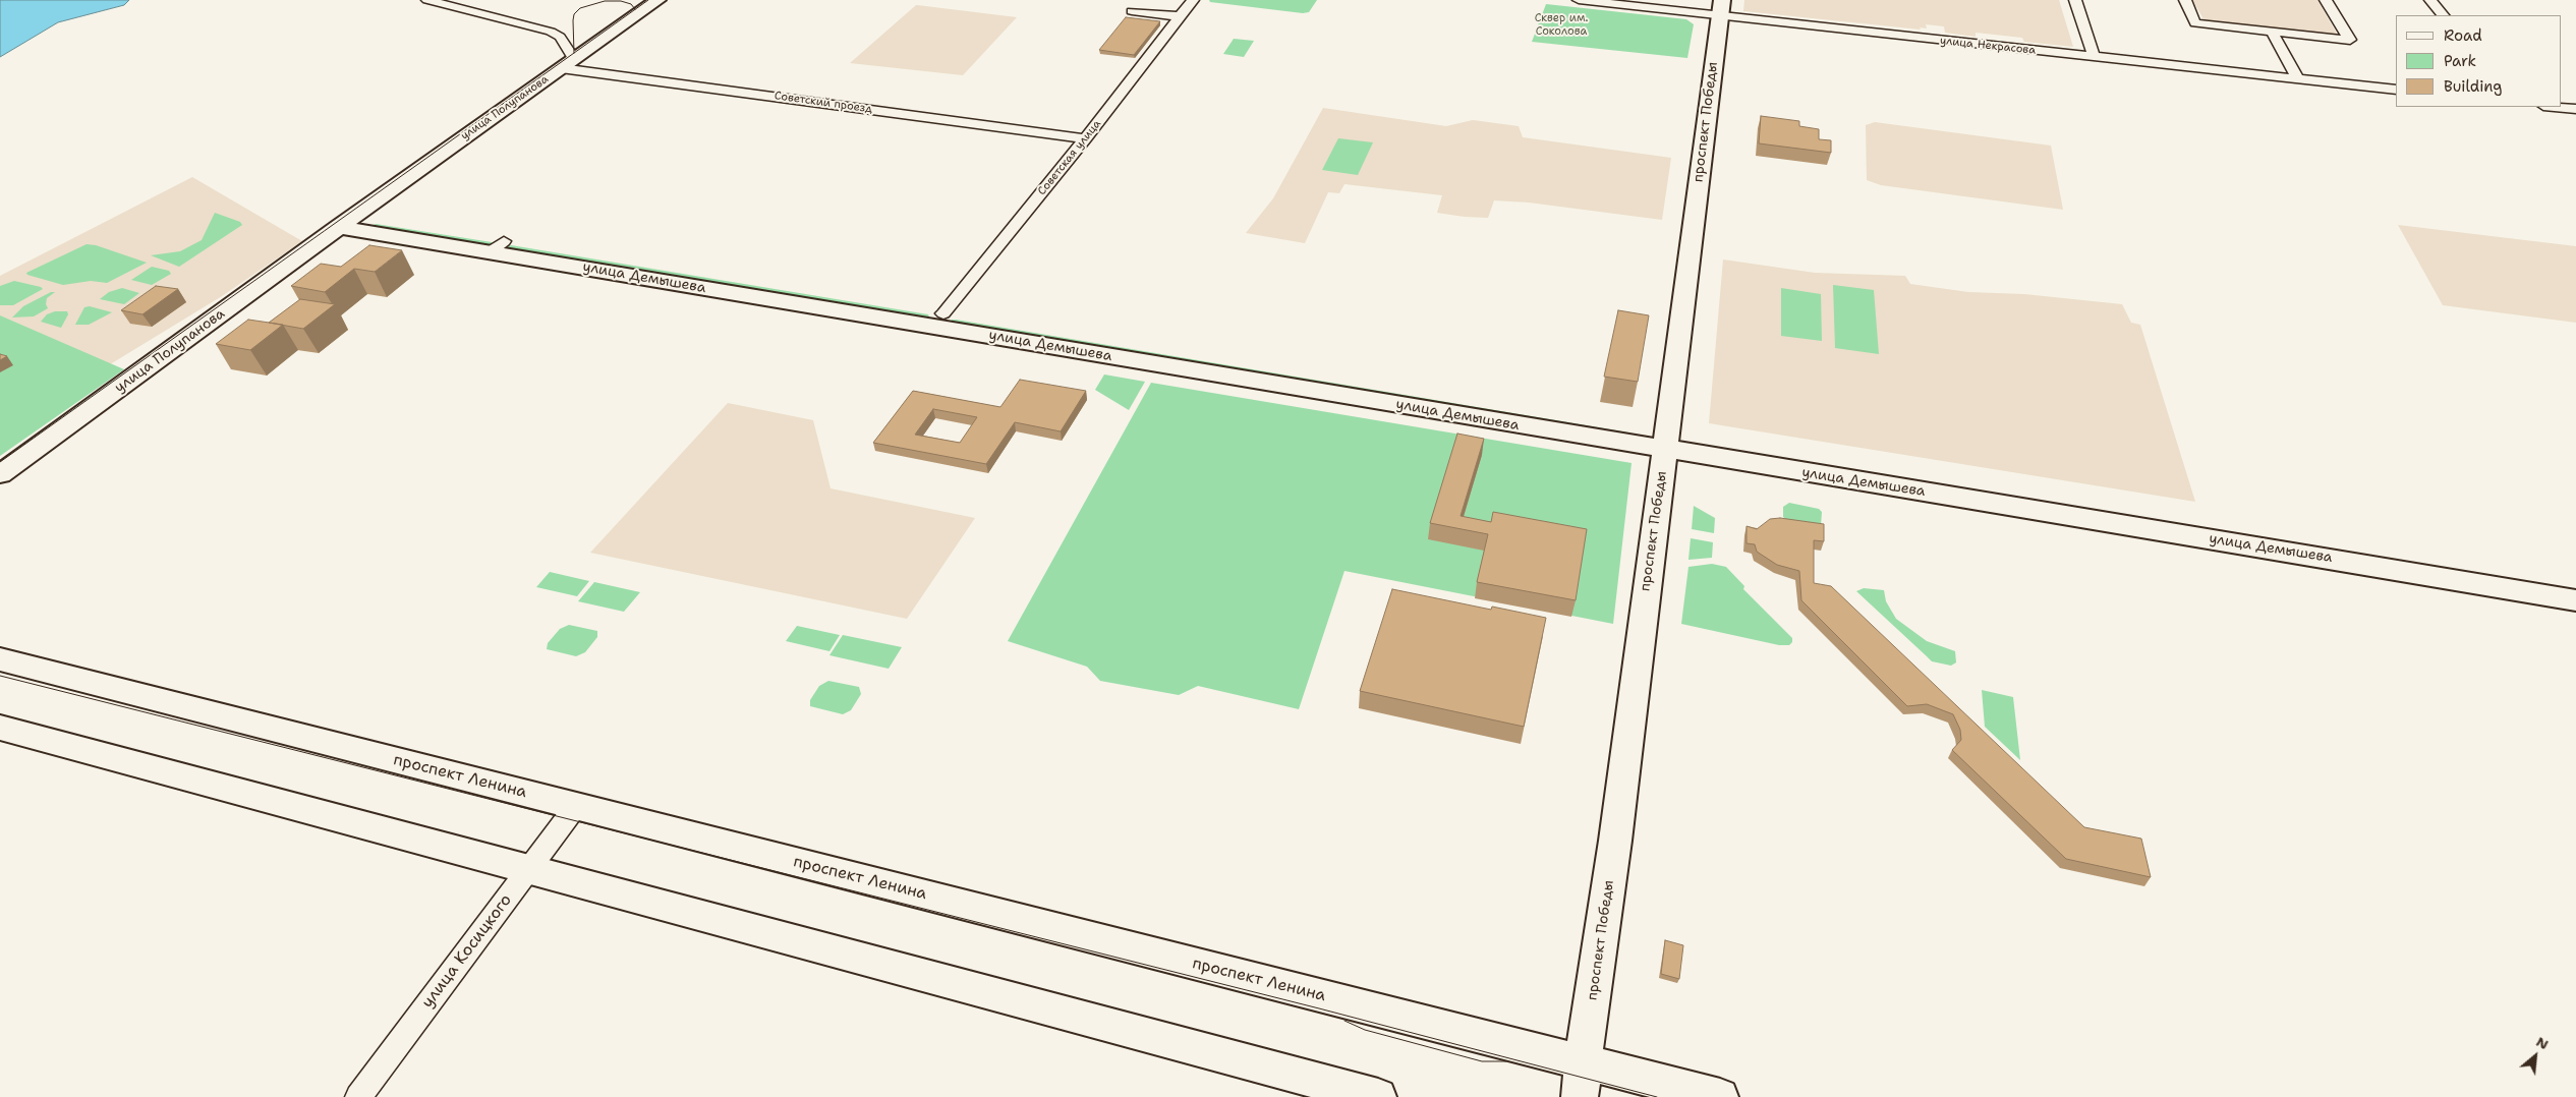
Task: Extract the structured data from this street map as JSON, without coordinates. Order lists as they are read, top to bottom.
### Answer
{
  "streets": {
    "street": [
      "улица Некрасова",
      "Советский проезд",
      "улица Полупанова",
      "проспект Победы",
      "Советская улица",
      "улица Демышева",
      "проспект Ленина",
      "улица Косицкого"
    ]
  },
  "crossings": [
    ["улица Некрасова", "проспект Победы"],
    ["Советский проезд", "улица Полупанова"],
    ["Советский проезд", "Советская улица"],
    ["улица Полупанова", "улица Демышева"],
    ["проспект Победы", "улица Демышева"],
    ["проспект Победы", "проспект Ленина"],
    ["Советская улица", "улица Демышева"],
    ["проспект Ленина", "улица Косицкого"]
  ],
  "parks": ["Сквер им. Соколова"],
  "legend": ["Road", "Park", "Building"],
  "north": "top right"
}
